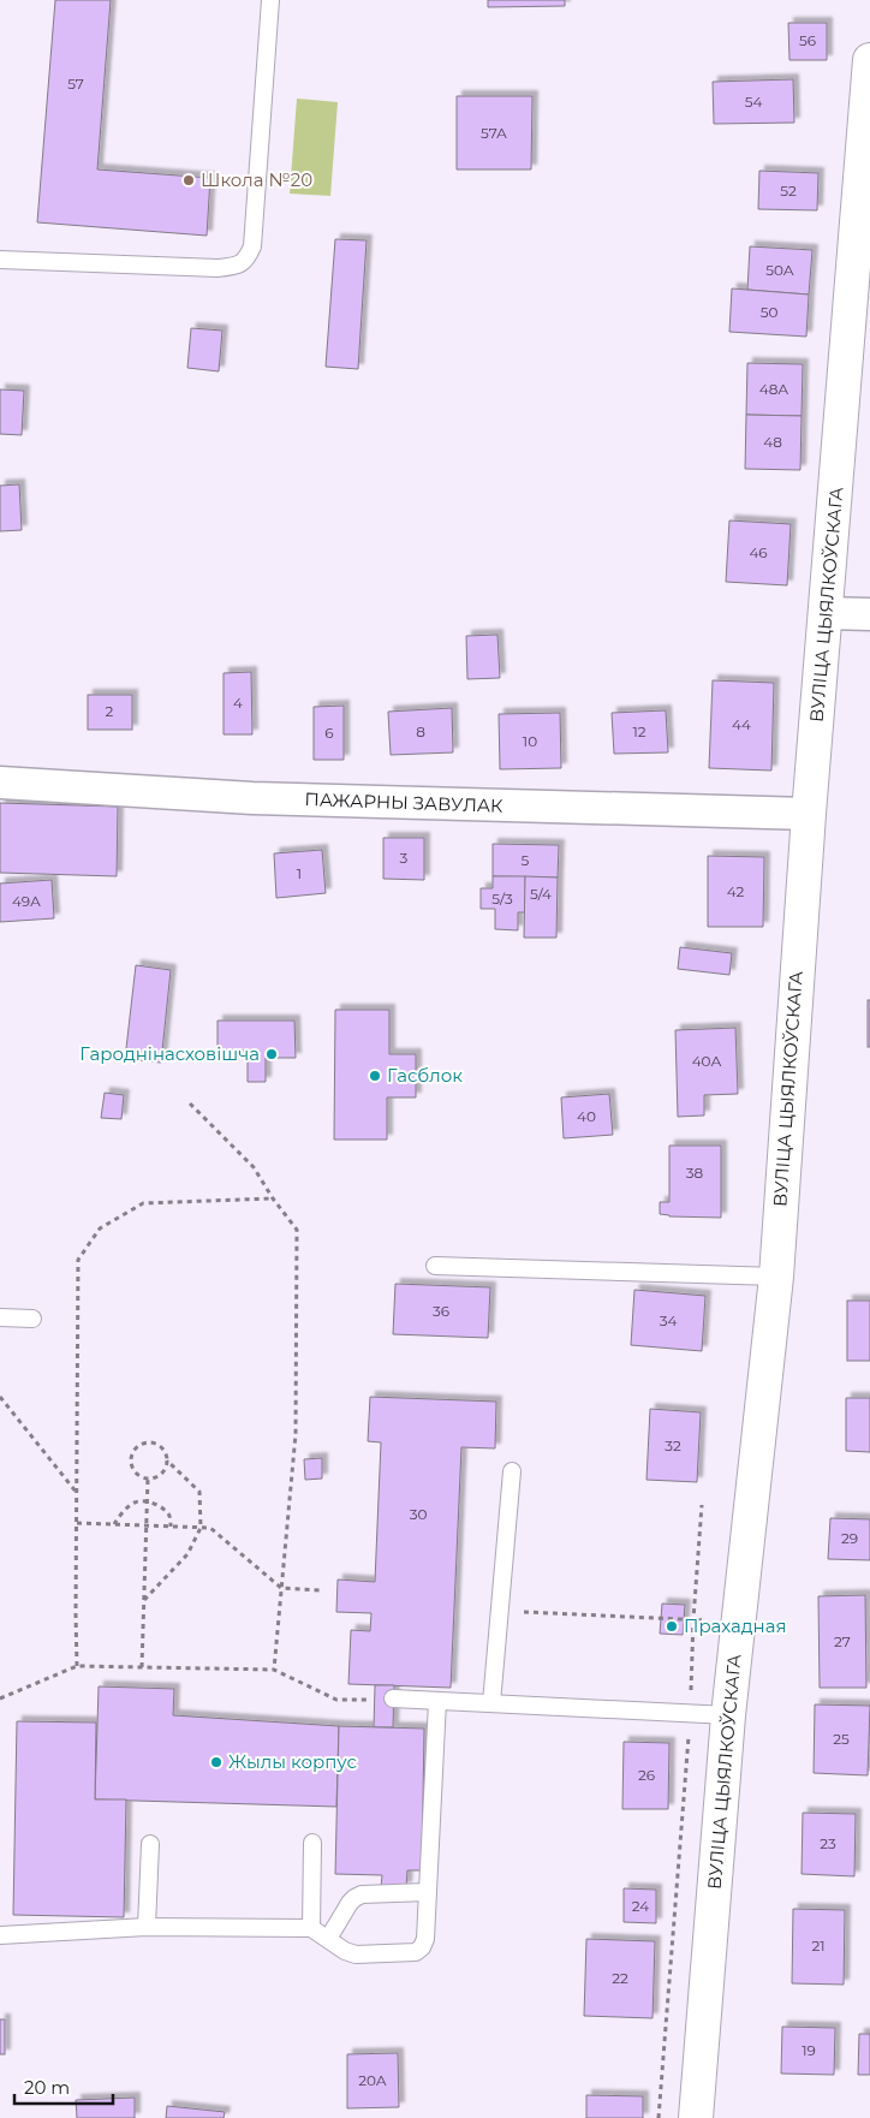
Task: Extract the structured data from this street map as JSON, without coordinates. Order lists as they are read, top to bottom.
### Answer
{
  "streets": {
    "street": ["ВУЛІЦА ЦЫЯЛКОЎСКАГА", "ПАЖАРНЫ ЗАВУЛАК"]
  },
  "crossings": [
    ["ВУЛІЦА ЦЫЯЛКОЎСКАГА", "ПАЖАРНЫ ЗАВУЛАК"]
  ],
  "places": [
    "Школа №20",
    "Гароднінасховішча",
    "Гасблок",
    "Прахадная",
    "Жылы корпус"
  ],
  "house_numbers": [
    "56",
    "57",
    "54",
    "57А",
    "52",
    "50А",
    "50",
    "48А",
    "48",
    "46",
    "4",
    "2",
    "44",
    "8",
    "12",
    "6",
    "10",
    "3",
    "5",
    "1",
    "42",
    "5/4",
    "5/3",
    "49А",
    "40А",
    "40",
    "38",
    "36",
    "34",
    "32",
    "30",
    "29",
    "27",
    "25",
    "26",
    "23",
    "24",
    "21",
    "22",
    "19",
    "20А"
  ],
  "scale_bar": "20 m"
}
